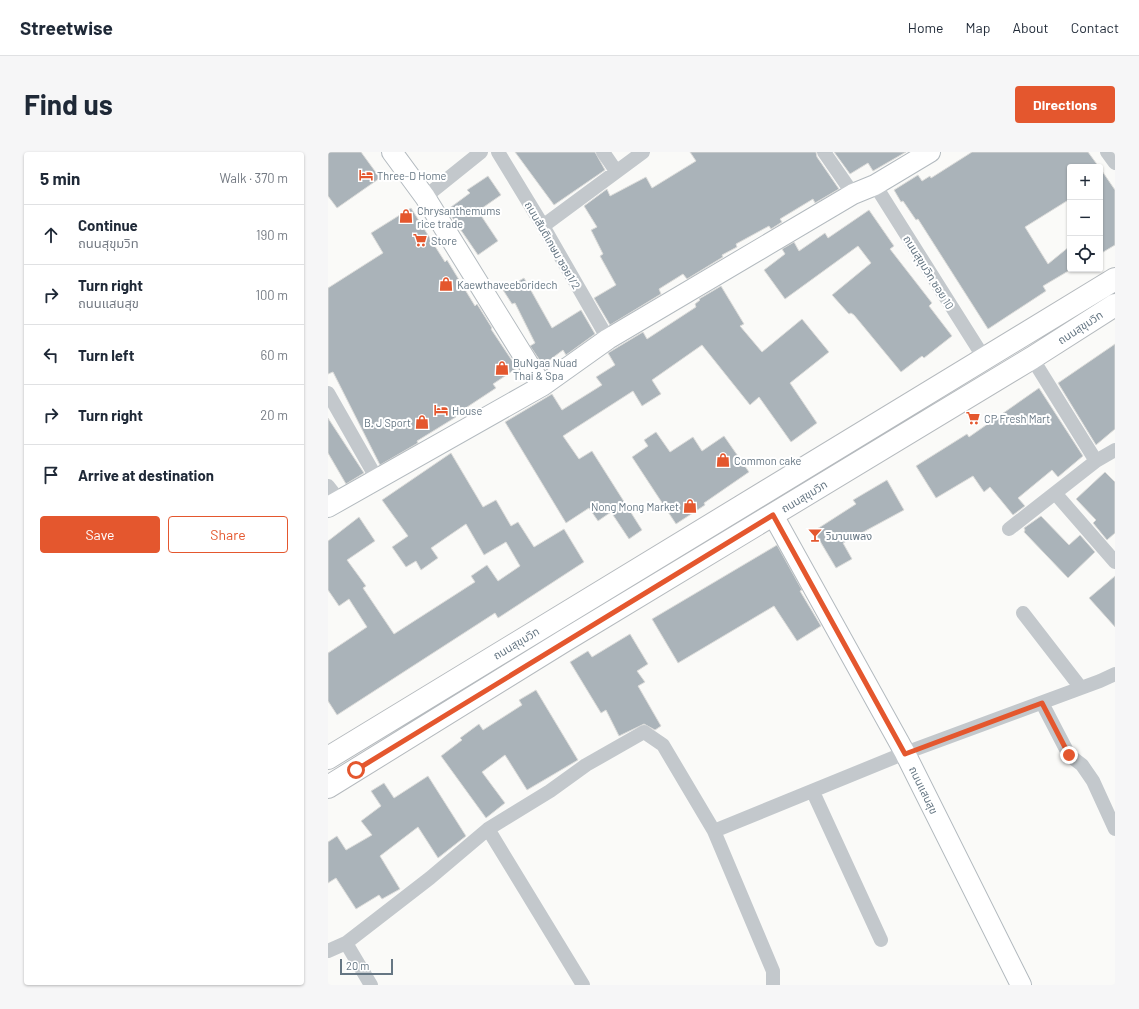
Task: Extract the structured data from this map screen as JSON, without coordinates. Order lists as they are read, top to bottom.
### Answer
{
  "streets": {
    "main road": ["ถนนสุขุมวิท"],
    "street": ["ถนนสันติเกษม ซอย1/2", "ถนนสุขุมวิท ซอย 10", "ถนนแสนสุข"]
  },
  "crossings": [
    ["ถนนสุขุมวิท ซอย 10", "ถนนสุขุมวิท"],
    ["ถนนสุขุมวิท", "ถนนแสนสุข"]
  ],
  "places": {
    "hotel": ["Three-D Home", "House"],
    "shop": [
      "Chrysanthemums rice trade",
      "Kaewthaveeboridech",
      "BuNgaa Nuad Thai & Spa",
      "B. J Sport",
      "Common cake",
      "Nong Mong Market"
    ],
    "supermarket": ["Store", "CP Fresh Mart"],
    "bar": ["วิมานเพลง"]
  },
  "scale_bar": "20 m",
  "page": {
    "header": "Streetwise",
    "nav": [
      "Home",
      "Map",
      "About",
      "Contact"
    ],
    "buttons": [
      "Directions",
      ["Save", "Share"]
    ],
    "title": "Find us",
    "heading": ["5 min", "Walk · 370 m"],
    "map_buttons": ["+", "−"],
    "list": [
      ["Continue", "ถนนสุขุมวิท", "190 m"],
      ["Turn right", "ถนนแสนสุข", "100 m"],
      ["Turn left", "60 m"],
      ["Turn right", "20 m"],
      "Arrive at destination"
    ],
    "scale": "20 m"
  }
}
